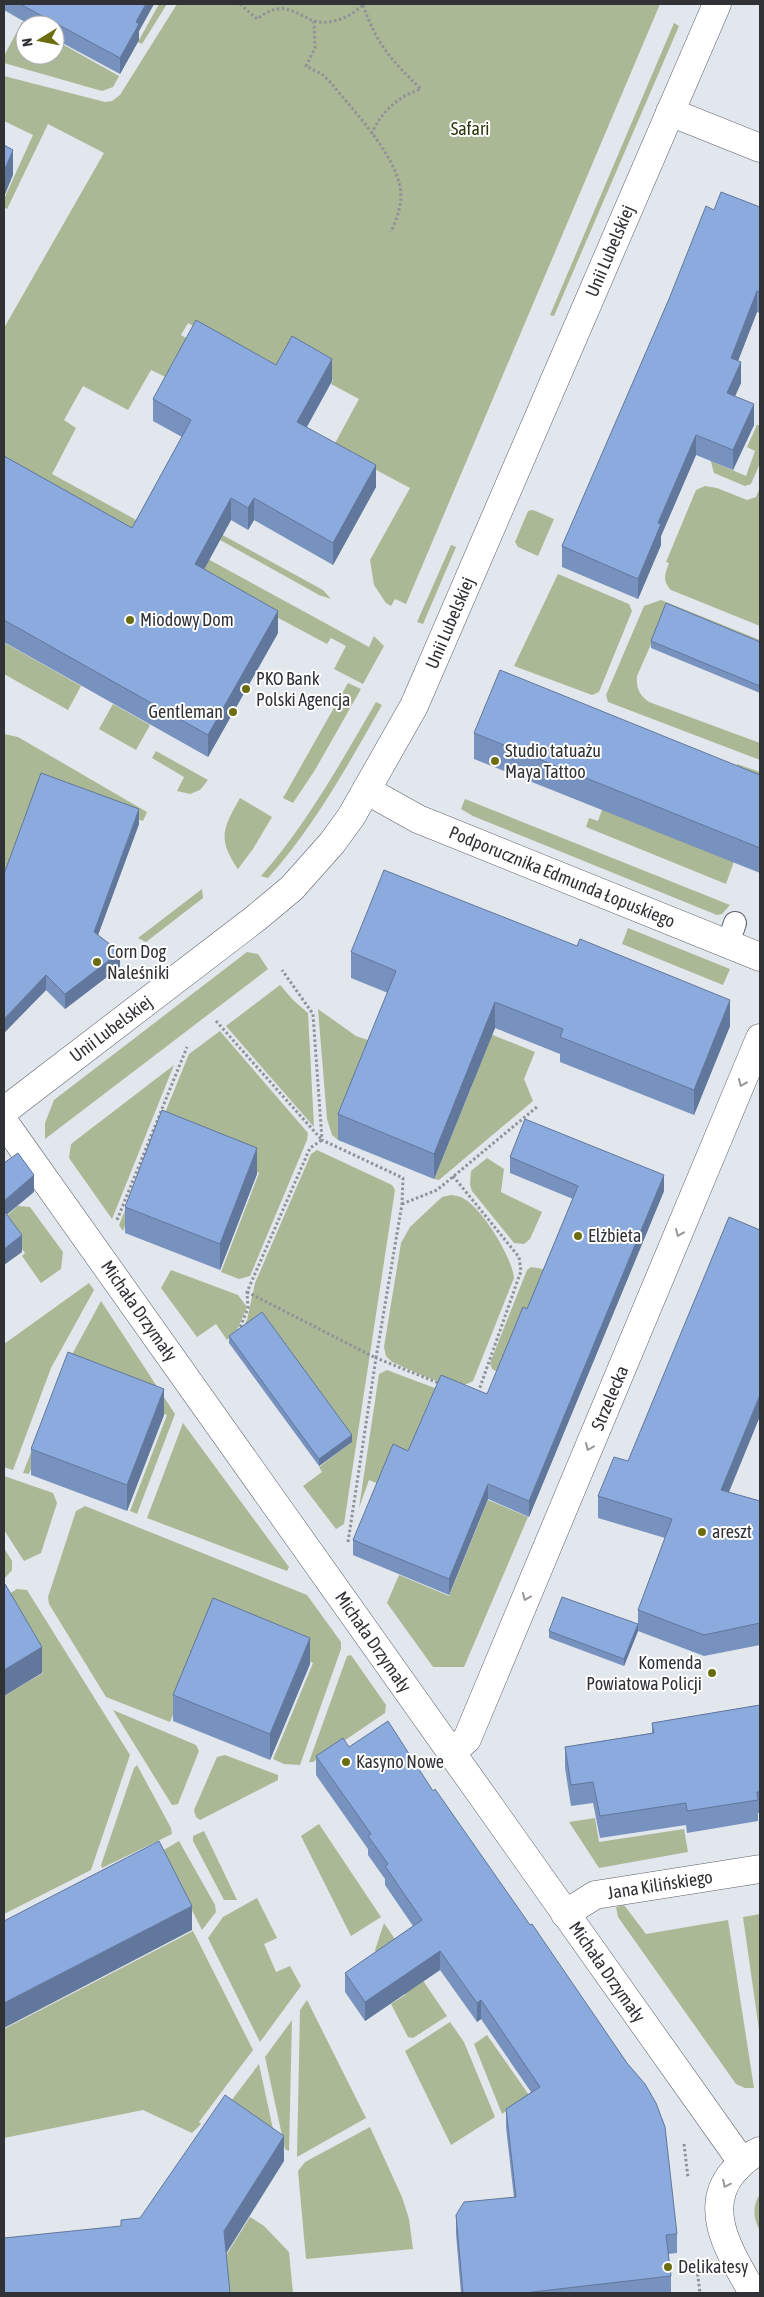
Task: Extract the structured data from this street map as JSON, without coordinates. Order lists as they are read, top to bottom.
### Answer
{
  "streets": {
    "street": [
      "Unii Lubelskiej",
      "Podporucznika Edmunda Łopuskiego",
      "Michała Drzymały",
      "Strzelecka",
      "Jana Kilińskiego"
    ]
  },
  "crossings": [
    ["Unii Lubelskiej", "Podporucznika Edmunda Łopuskiego"],
    ["Michała Drzymały", "Strzelecka"],
    ["Michała Drzymały", "Jana Kilińskiego"]
  ],
  "one_way": ["Strzelecka"],
  "parks": ["Safari"],
  "places": [
    "Miodowy Dom",
    "PKO Bank Polski Agencja",
    "Gentleman",
    "Studio tatuażu Maya Tattoo",
    "Corn Dog Naleśniki",
    "Elżbieta",
    "areszt",
    "Komenda Powiatowa Policji",
    "Kasyno Nowe",
    "Delikatesy"
  ],
  "north": "left"
}
